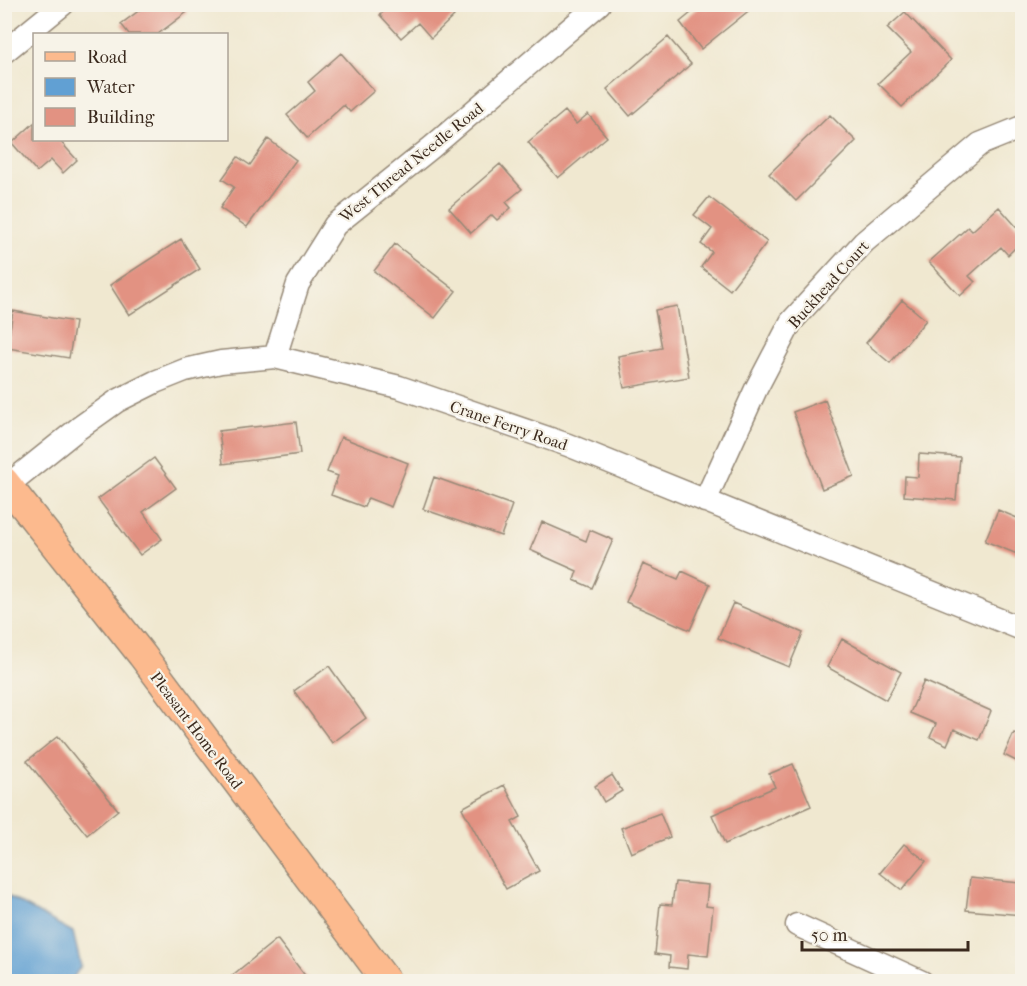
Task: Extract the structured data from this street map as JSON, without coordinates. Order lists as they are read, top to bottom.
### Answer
{
  "streets": {
    "main road": ["Pleasant Home Road"],
    "street": ["West Thread Needle Road", "Buckhead Court", "Crane Ferry Road"]
  },
  "crossings": [
    ["West Thread Needle Road", "Crane Ferry Road"],
    ["Buckhead Court", "Crane Ferry Road"],
    ["Crane Ferry Road", "Pleasant Home Road"]
  ],
  "legend": ["Road", "Water", "Building"],
  "scale_bar": "50 m"
}
